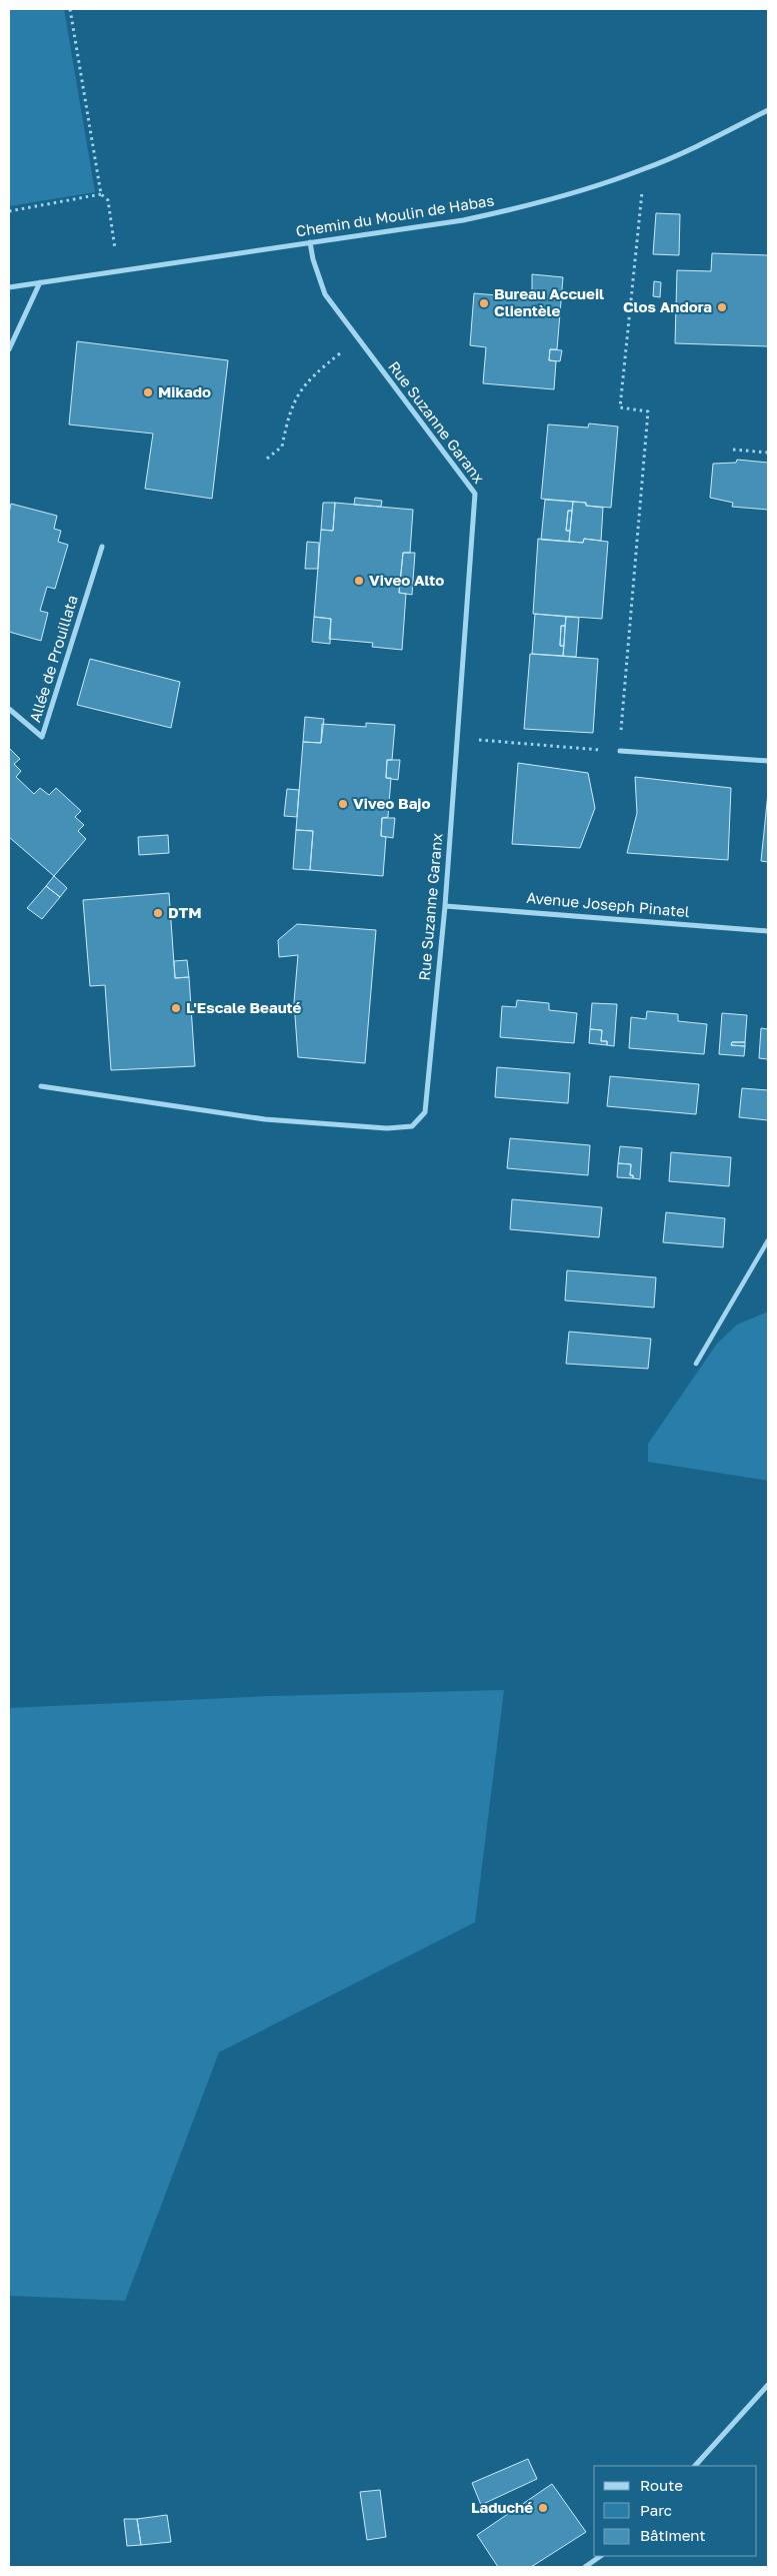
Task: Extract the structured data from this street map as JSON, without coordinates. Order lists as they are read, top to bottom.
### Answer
{
  "streets": {
    "street": [
      "Chemin du Moulin de Habas",
      "Rue Suzanne Garanx",
      "Allée de Prouillata",
      "Avenue Joseph Pinatel"
    ]
  },
  "crossings": [
    ["Chemin du Moulin de Habas", "Rue Suzanne Garanx"],
    ["Rue Suzanne Garanx", "Avenue Joseph Pinatel"]
  ],
  "places": [
    "Bureau Accueil Clientèle",
    "Clos Andora",
    "Mikado",
    "Viveo Alto",
    "Viveo Bajo",
    "DTM",
    "L'Escale Beauté",
    "Laduché"
  ],
  "legend": ["Route", "Parc", "Bâtiment"]
}
